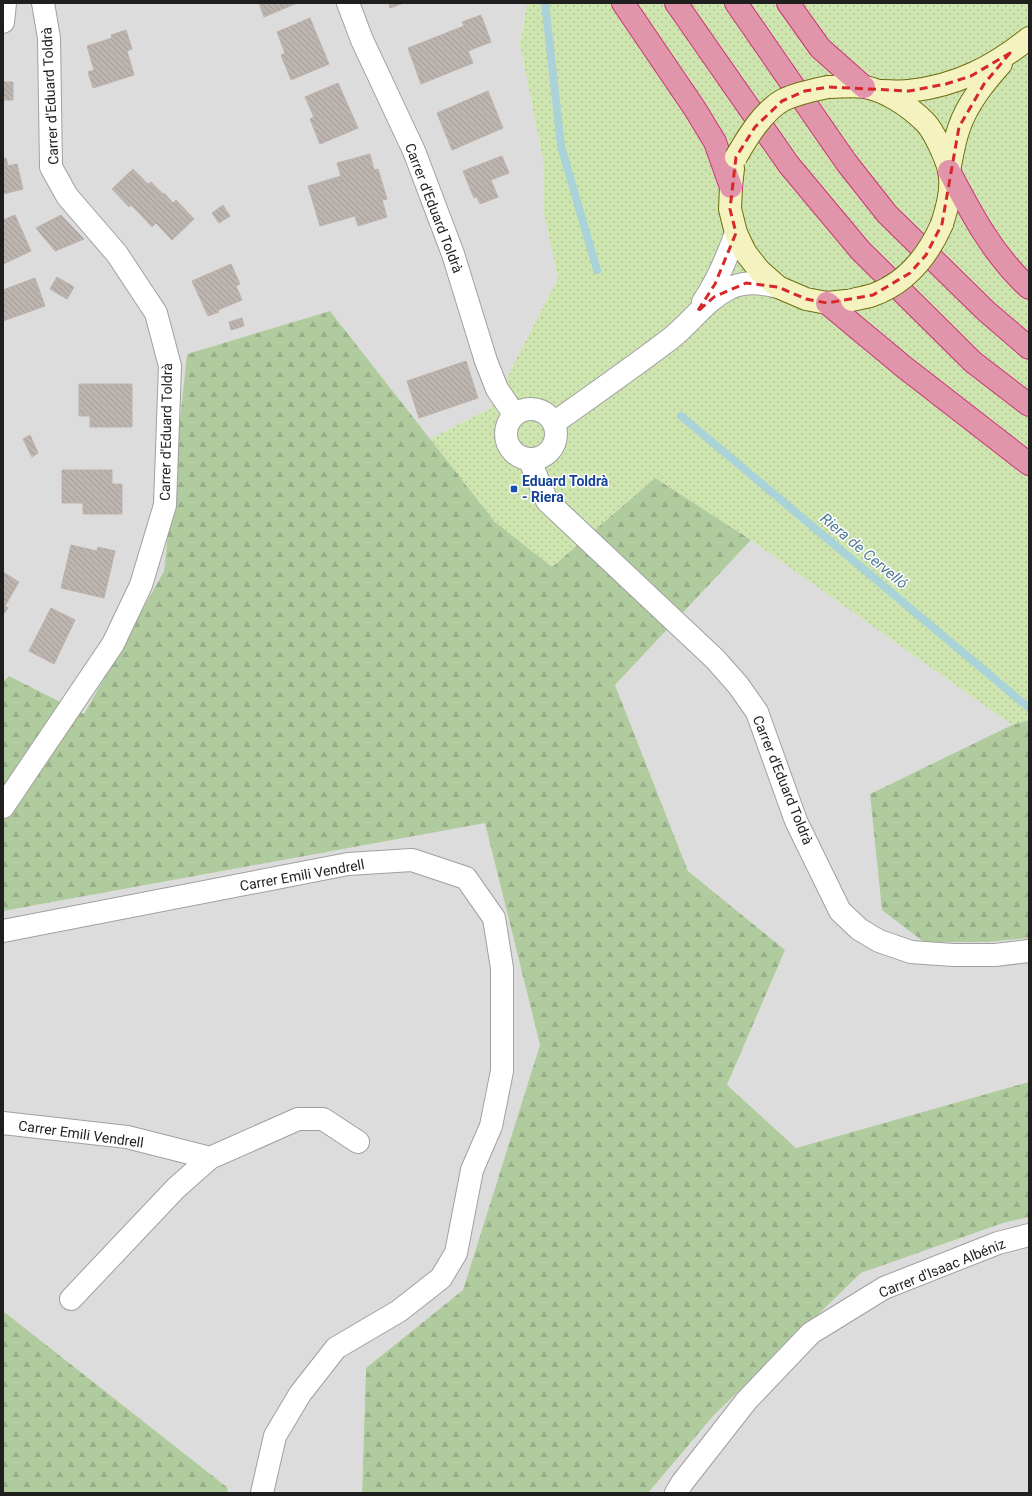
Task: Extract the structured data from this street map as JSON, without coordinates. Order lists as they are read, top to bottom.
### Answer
{
  "streets": {
    "street": ["Carrer d'Eduard Toldrà", "Carrer Emili Vendrell", "Carrer d'Isaac Albéniz"]
  },
  "water": ["Riera de Cervelló"],
  "places": {
    "transit": ["Eduard Toldrà - Riera"]
  }
}
